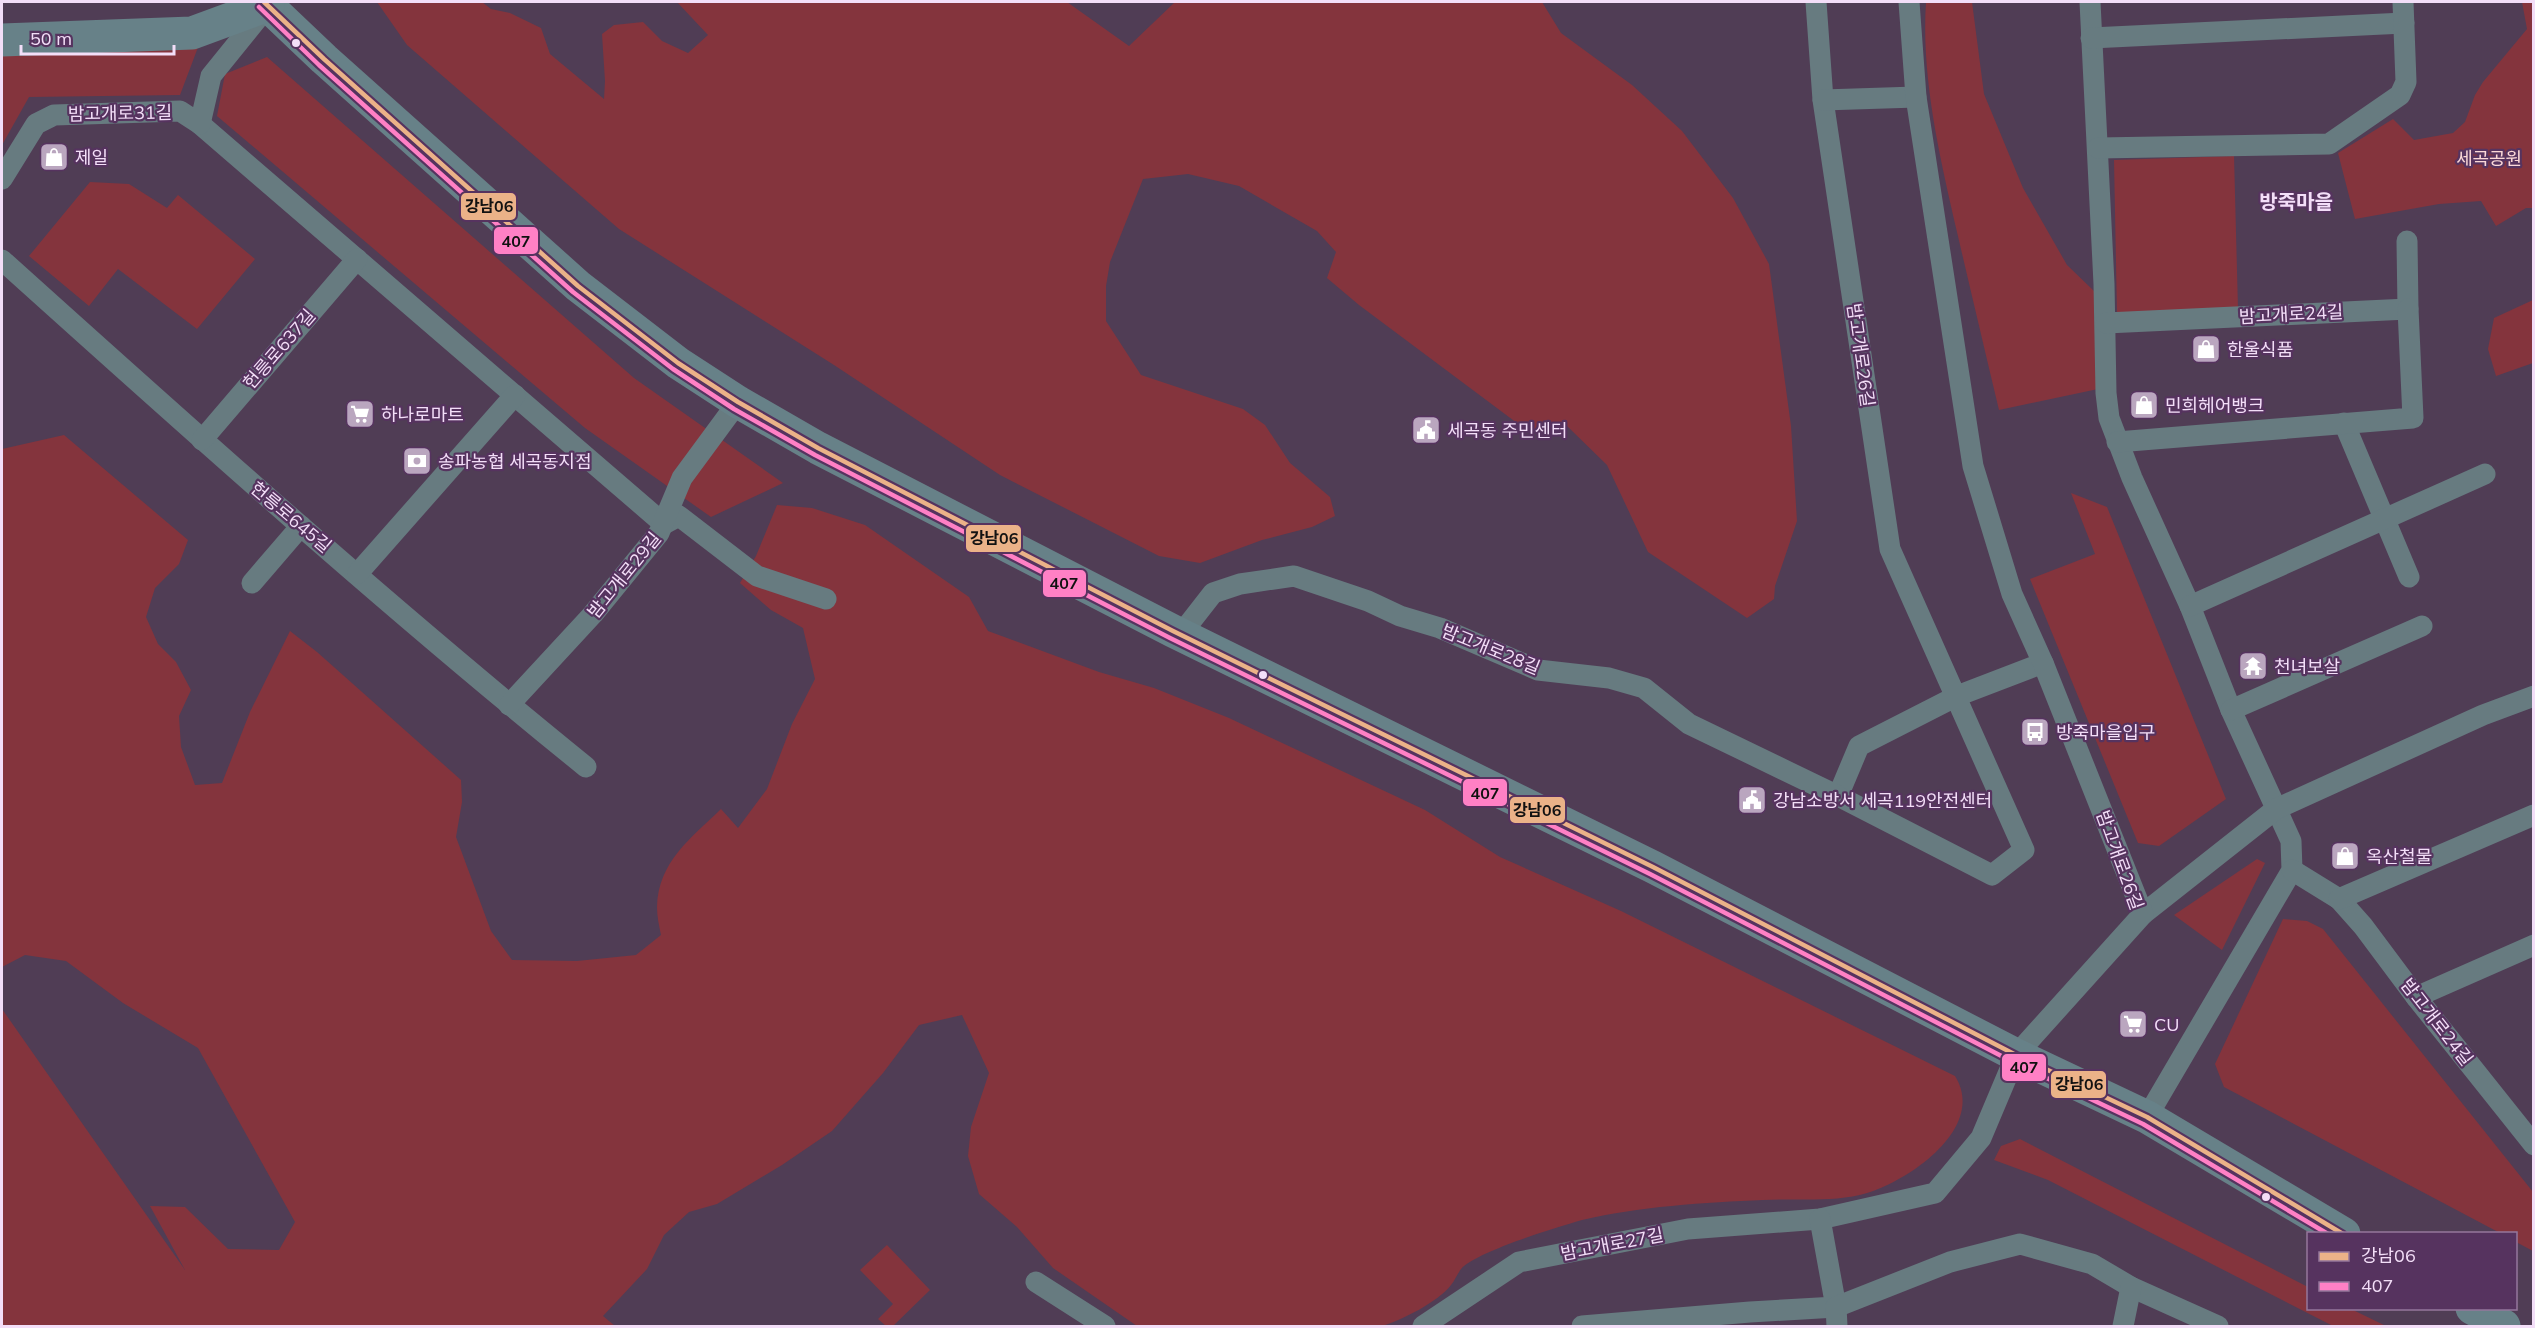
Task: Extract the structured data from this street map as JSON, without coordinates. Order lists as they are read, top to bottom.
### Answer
{
  "streets": {
    "street": [
      "밤고개로31길",
      "밤고개로24길",
      "헌릉로637길",
      "밤고개로26길",
      "헌릉로645길",
      "밤고개로29길",
      "밤고개로28길",
      "밤고개로27길"
    ]
  },
  "crossings": [
    ["헌릉로637길", "헌릉로645길"],
    ["밤고개로26길", "밤고개로28길"],
    ["밤고개로26길", "밤고개로27길"],
    ["헌릉로645길", "밤고개로29길"]
  ],
  "districts": ["방죽마을"],
  "parks": ["세곡공원"],
  "places": {
    "shop": [
      "제일",
      "한울식품",
      "민희헤어뱅크",
      "옥산철물"
    ],
    "supermarket": ["하나로마트", "CU"],
    "public building": ["세곡동 주민센터", "강남소방서 세곡119안전센터"],
    "bank": ["송파농협 세곡동지점"],
    "temple": ["천녀보살"],
    "bus stop": ["방죽마을입구"]
  },
  "lines": ["transit line 강남06", "transit line 407"],
  "legend": ["강남06", "407"],
  "scale_bar": "50 m"
}
